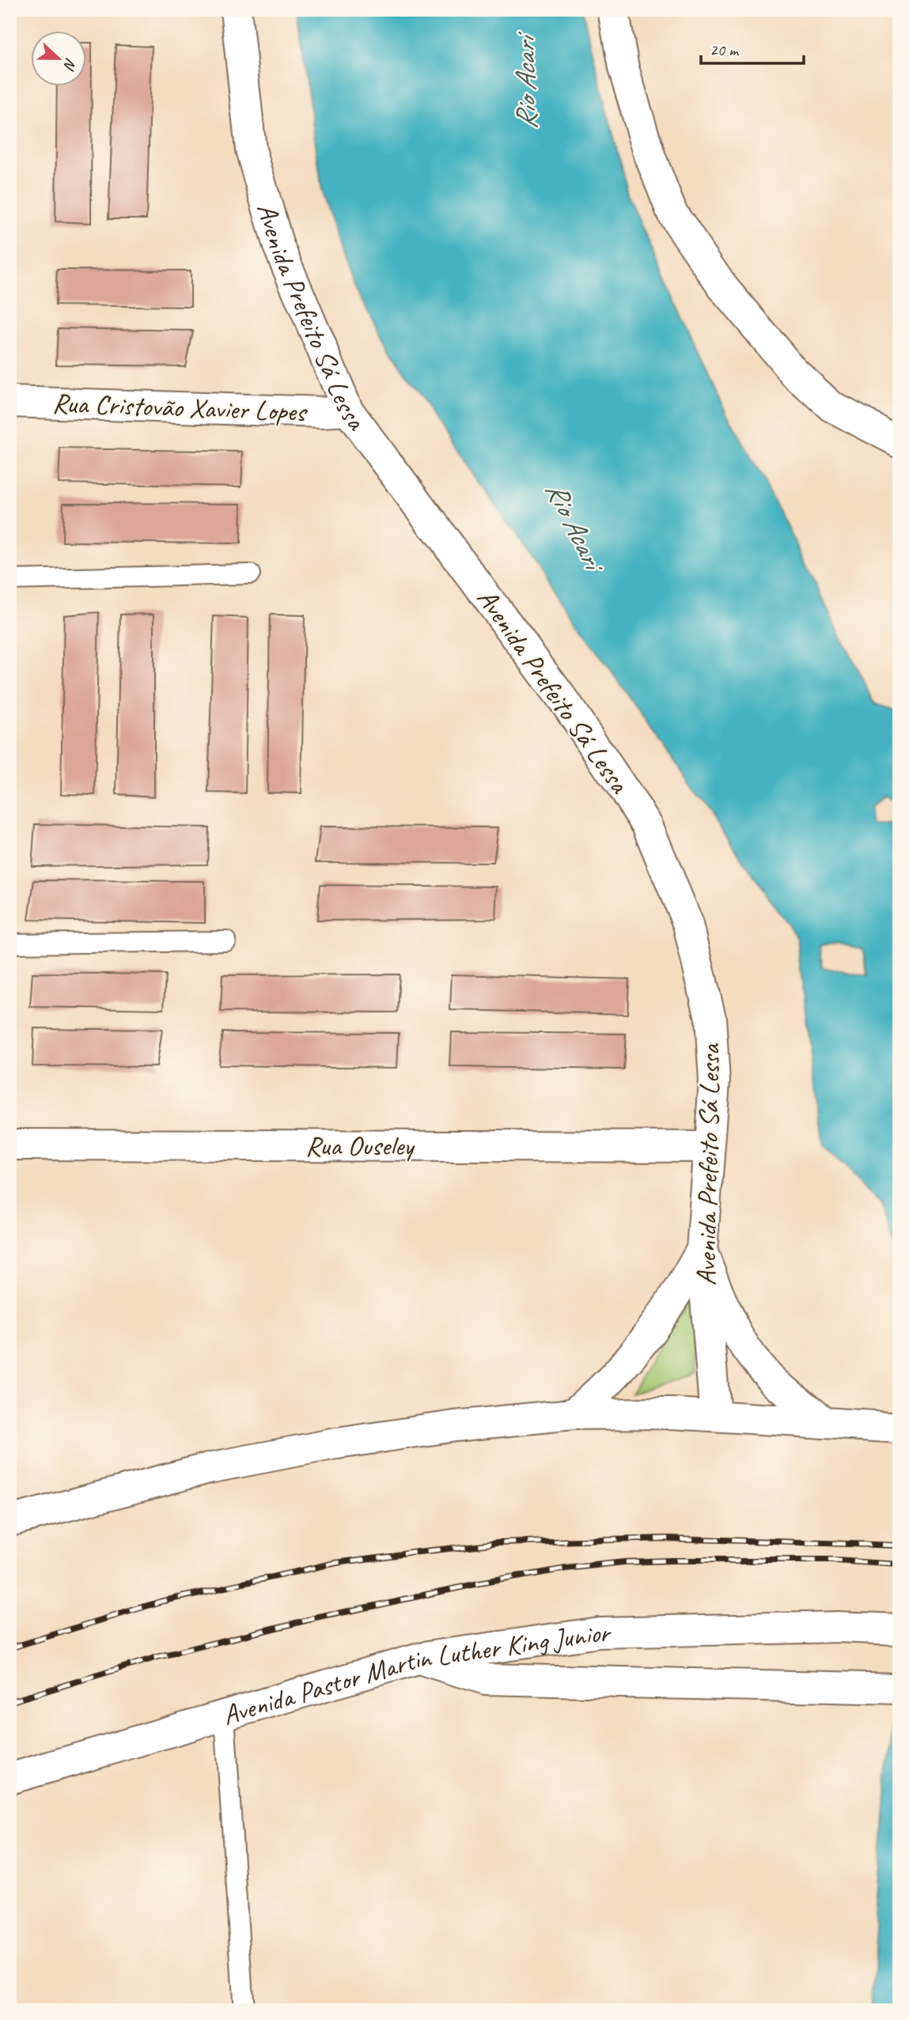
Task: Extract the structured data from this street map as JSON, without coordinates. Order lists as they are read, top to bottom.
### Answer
{
  "streets": {
    "street": [
      "Avenida Prefeito Sá Lessa",
      "Rua Cristovão Xavier Lopes",
      "Rua Ouseley",
      "Avenida Pastor Martin Luther King Junior"
    ]
  },
  "crossings": [
    ["Avenida Prefeito Sá Lessa", "Rua Cristovão Xavier Lopes"],
    ["Avenida Prefeito Sá Lessa", "Rua Ouseley"]
  ],
  "water": ["Rio Acari"],
  "scale_bar": "20 m",
  "north": "right"
}
